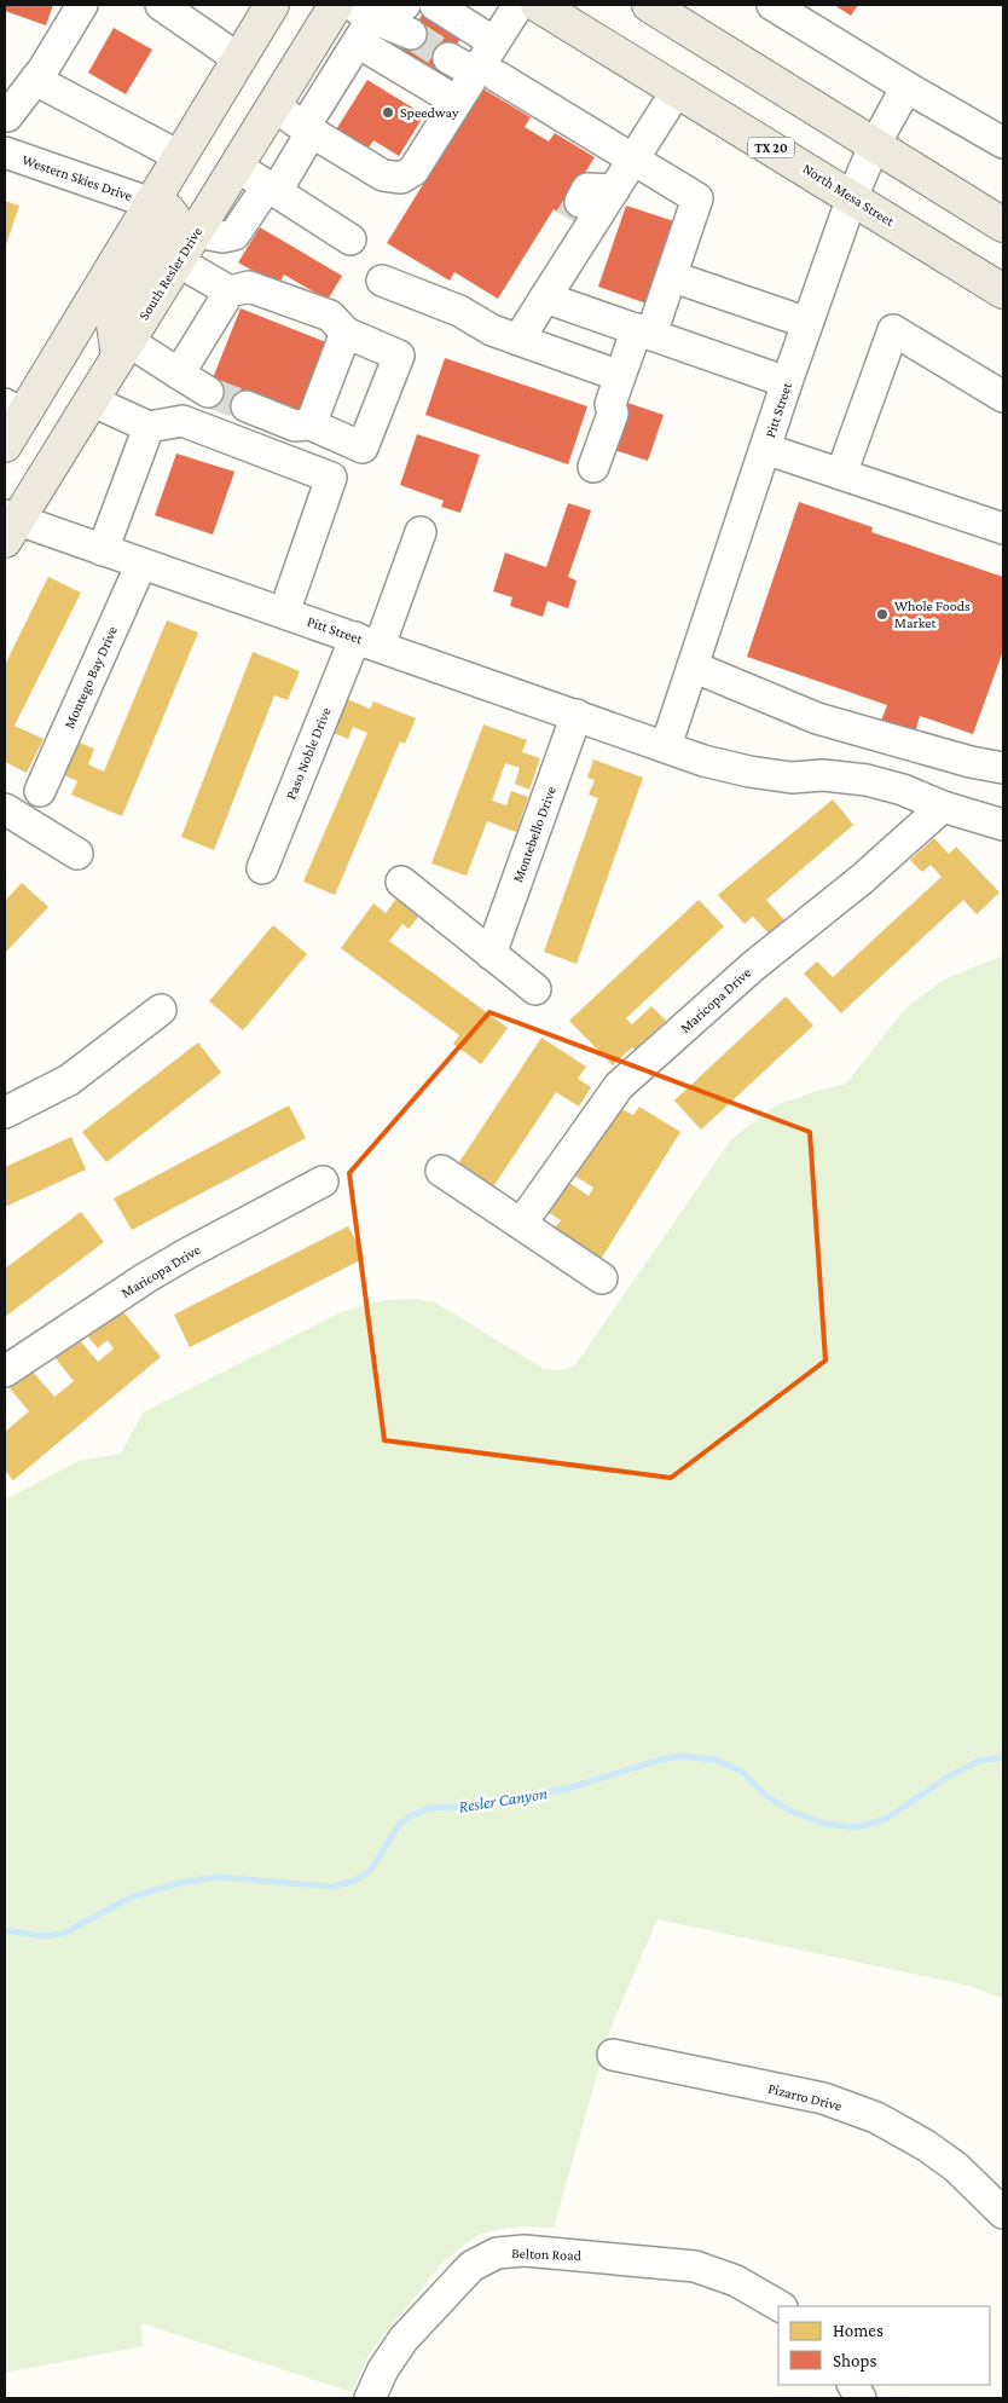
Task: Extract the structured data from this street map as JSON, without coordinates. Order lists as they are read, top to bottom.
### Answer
{
  "streets": {
    "main road": ["TX 20", "North Mesa Street", "South Resler Drive"],
    "street": [
      "Western Skies Drive",
      "Pitt Street",
      "Montego Bay Drive",
      "Paso Noble Drive",
      "Montebello Drive",
      "Maricopa Drive",
      "Pizarro Drive",
      "Belton Road"
    ]
  },
  "crossings": [
    ["North Mesa Street", "Pitt Street"],
    ["South Resler Drive", "Pitt Street"],
    ["Pitt Street", "Montego Bay Drive"],
    ["Pitt Street", "Paso Noble Drive"],
    ["Pitt Street", "Montebello Drive"],
    ["Pitt Street", "Maricopa Drive"]
  ],
  "water": ["Resler Canyon"],
  "places": ["Speedway", "Whole Foods Market"],
  "legend": ["Homes", "Shops"]
}
